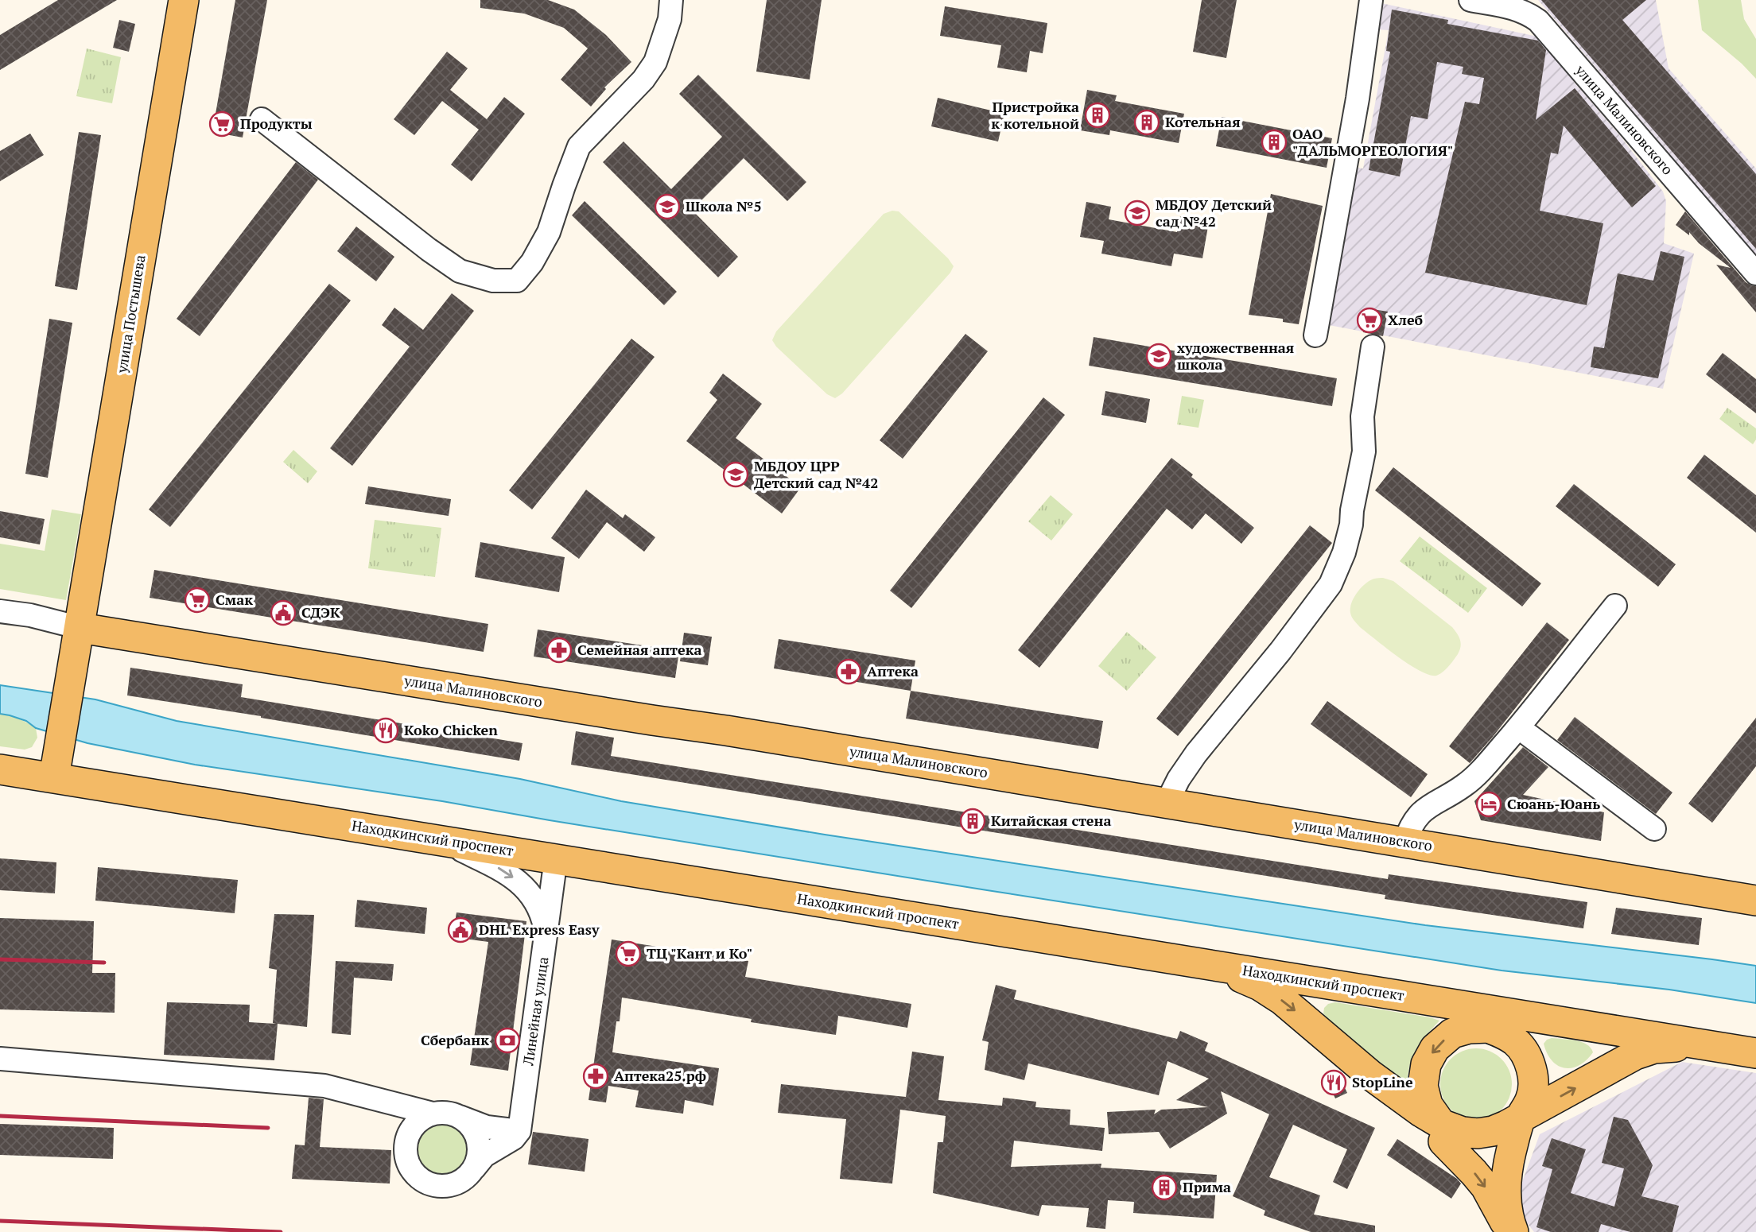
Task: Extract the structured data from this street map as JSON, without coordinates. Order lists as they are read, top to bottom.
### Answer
{
  "streets": {
    "main road": ["улица Малиновского", "улица Постышева", "Находкинский проспект"],
    "street": ["Линейная улица"]
  },
  "crossings": [
    ["улица Малиновского", "улица Постышева"],
    ["улица Постышева", "Находкинский проспект"],
    ["Находкинский проспект", "Линейная улица"]
  ],
  "places": {
    "building": [
      "Пристройка к котельной",
      "Котельная",
      "ОАО \"ДАЛЬМОРГЕОЛОГИЯ\"",
      "Китайская стена",
      "Прима"
    ],
    "supermarket": [
      "Продукты",
      "Хлеб",
      "Смак",
      "ТЦ \"Кант и Ко\""
    ],
    "school or university": [
      "Школа №5",
      "МБДОУ Детский сад №42",
      "художественная школа",
      "МБДОУ ЦРР Детский сад №42"
    ],
    "public building": ["СДЭК", "DHL Express Easy"],
    "pharmacy": ["Семейная аптека", "Аптека", "Аптека25.рф"],
    "restaurant": ["Koko Chicken", "StopLine"],
    "hotel": ["Сюань-Юань"],
    "bank": ["Сбербанк"]
  }
}
